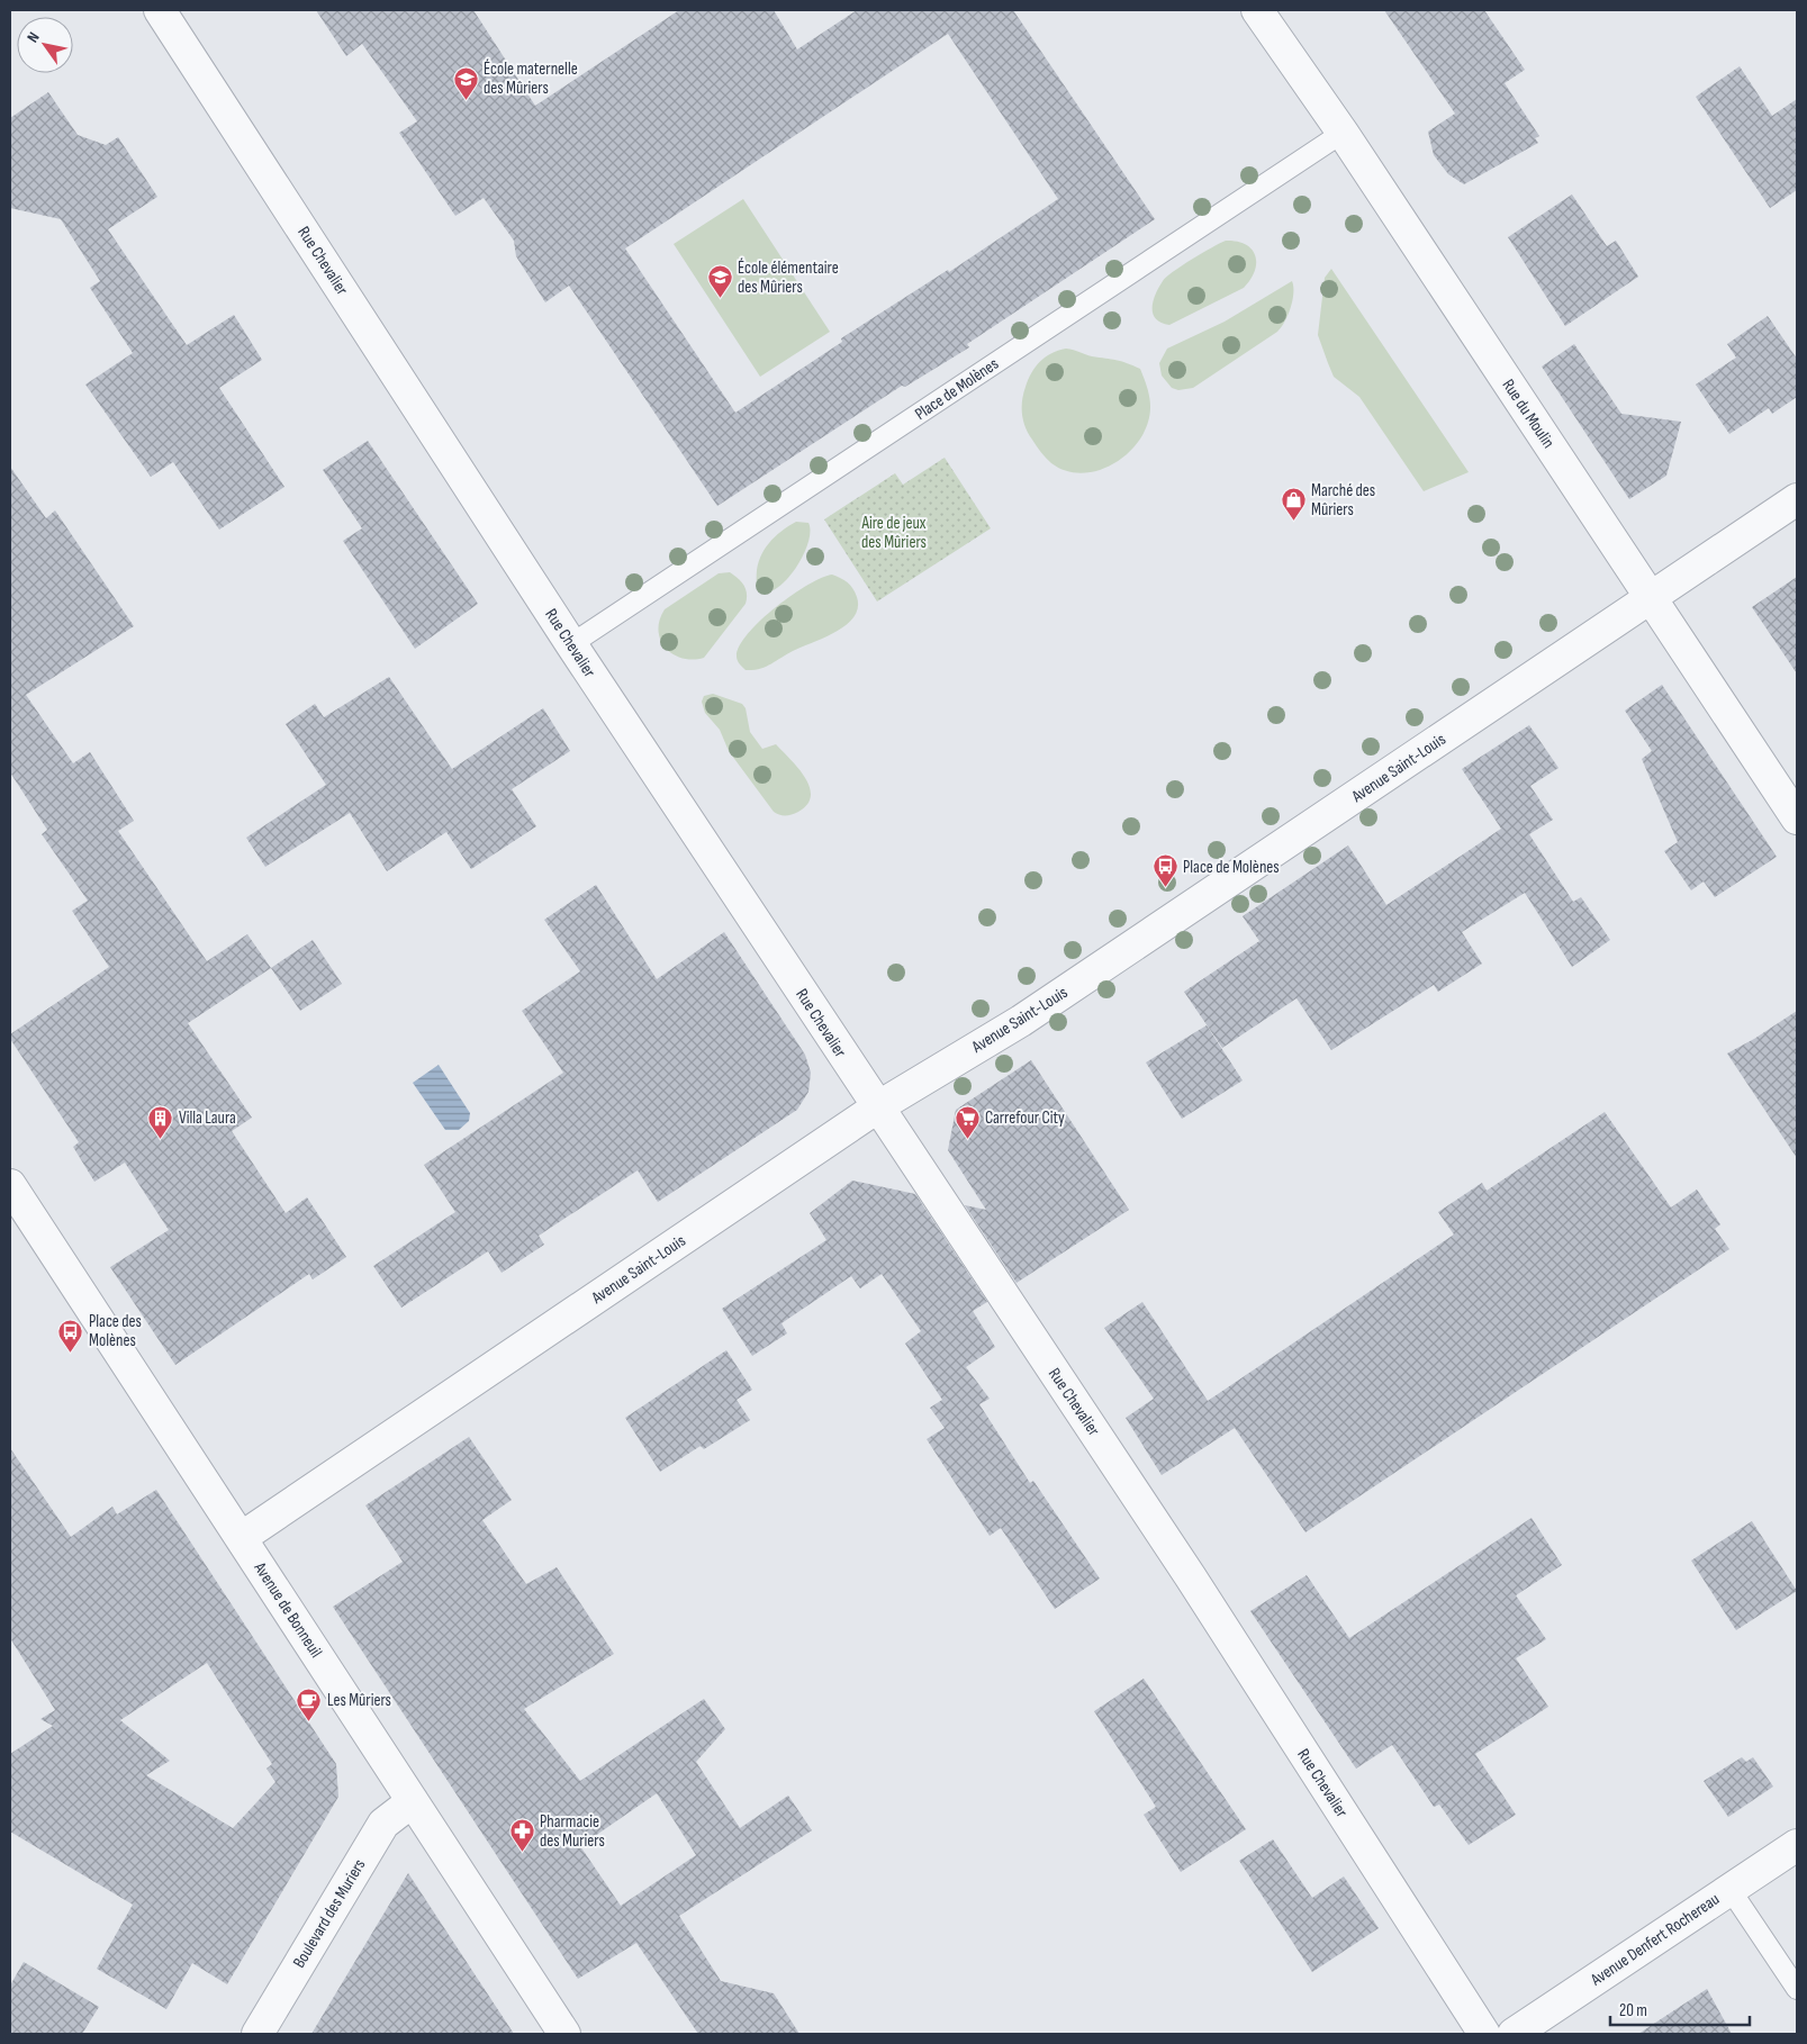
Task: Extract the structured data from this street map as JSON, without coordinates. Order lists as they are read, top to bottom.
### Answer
{
  "streets": {
    "street": [
      "Rue Chevalier",
      "Rue du Moulin",
      "Avenue Saint-Louis",
      "Avenue de Bonneuil",
      "Boulevard des Muriers",
      "Avenue Denfert Rochereau"
    ],
    "lane": ["Place de Molènes"]
  },
  "crossings": [
    ["Rue Chevalier", "Place de Molènes"],
    ["Rue Chevalier", "Avenue Saint-Louis"],
    ["Place de Molènes", "Rue du Moulin"],
    ["Rue du Moulin", "Avenue Saint-Louis"],
    ["Avenue Saint-Louis", "Avenue de Bonneuil"],
    ["Avenue de Bonneuil", "Boulevard des Muriers"]
  ],
  "parks": ["Aire de jeux des Mûriers"],
  "places": {
    "school or university": ["École maternelle des Mûriers", "École élémentaire des Mûriers"],
    "shop": ["Marché des Mûriers"],
    "bus stop": ["Place de Molènes", "Place des Molènes"],
    "building": ["Villa Laura"],
    "supermarket": ["Carrefour City"],
    "cafe": ["Les Mûriers"],
    "pharmacy": ["Pharmacie des Muriers"]
  },
  "scale_bar": "20 m",
  "north": "top left"
}
